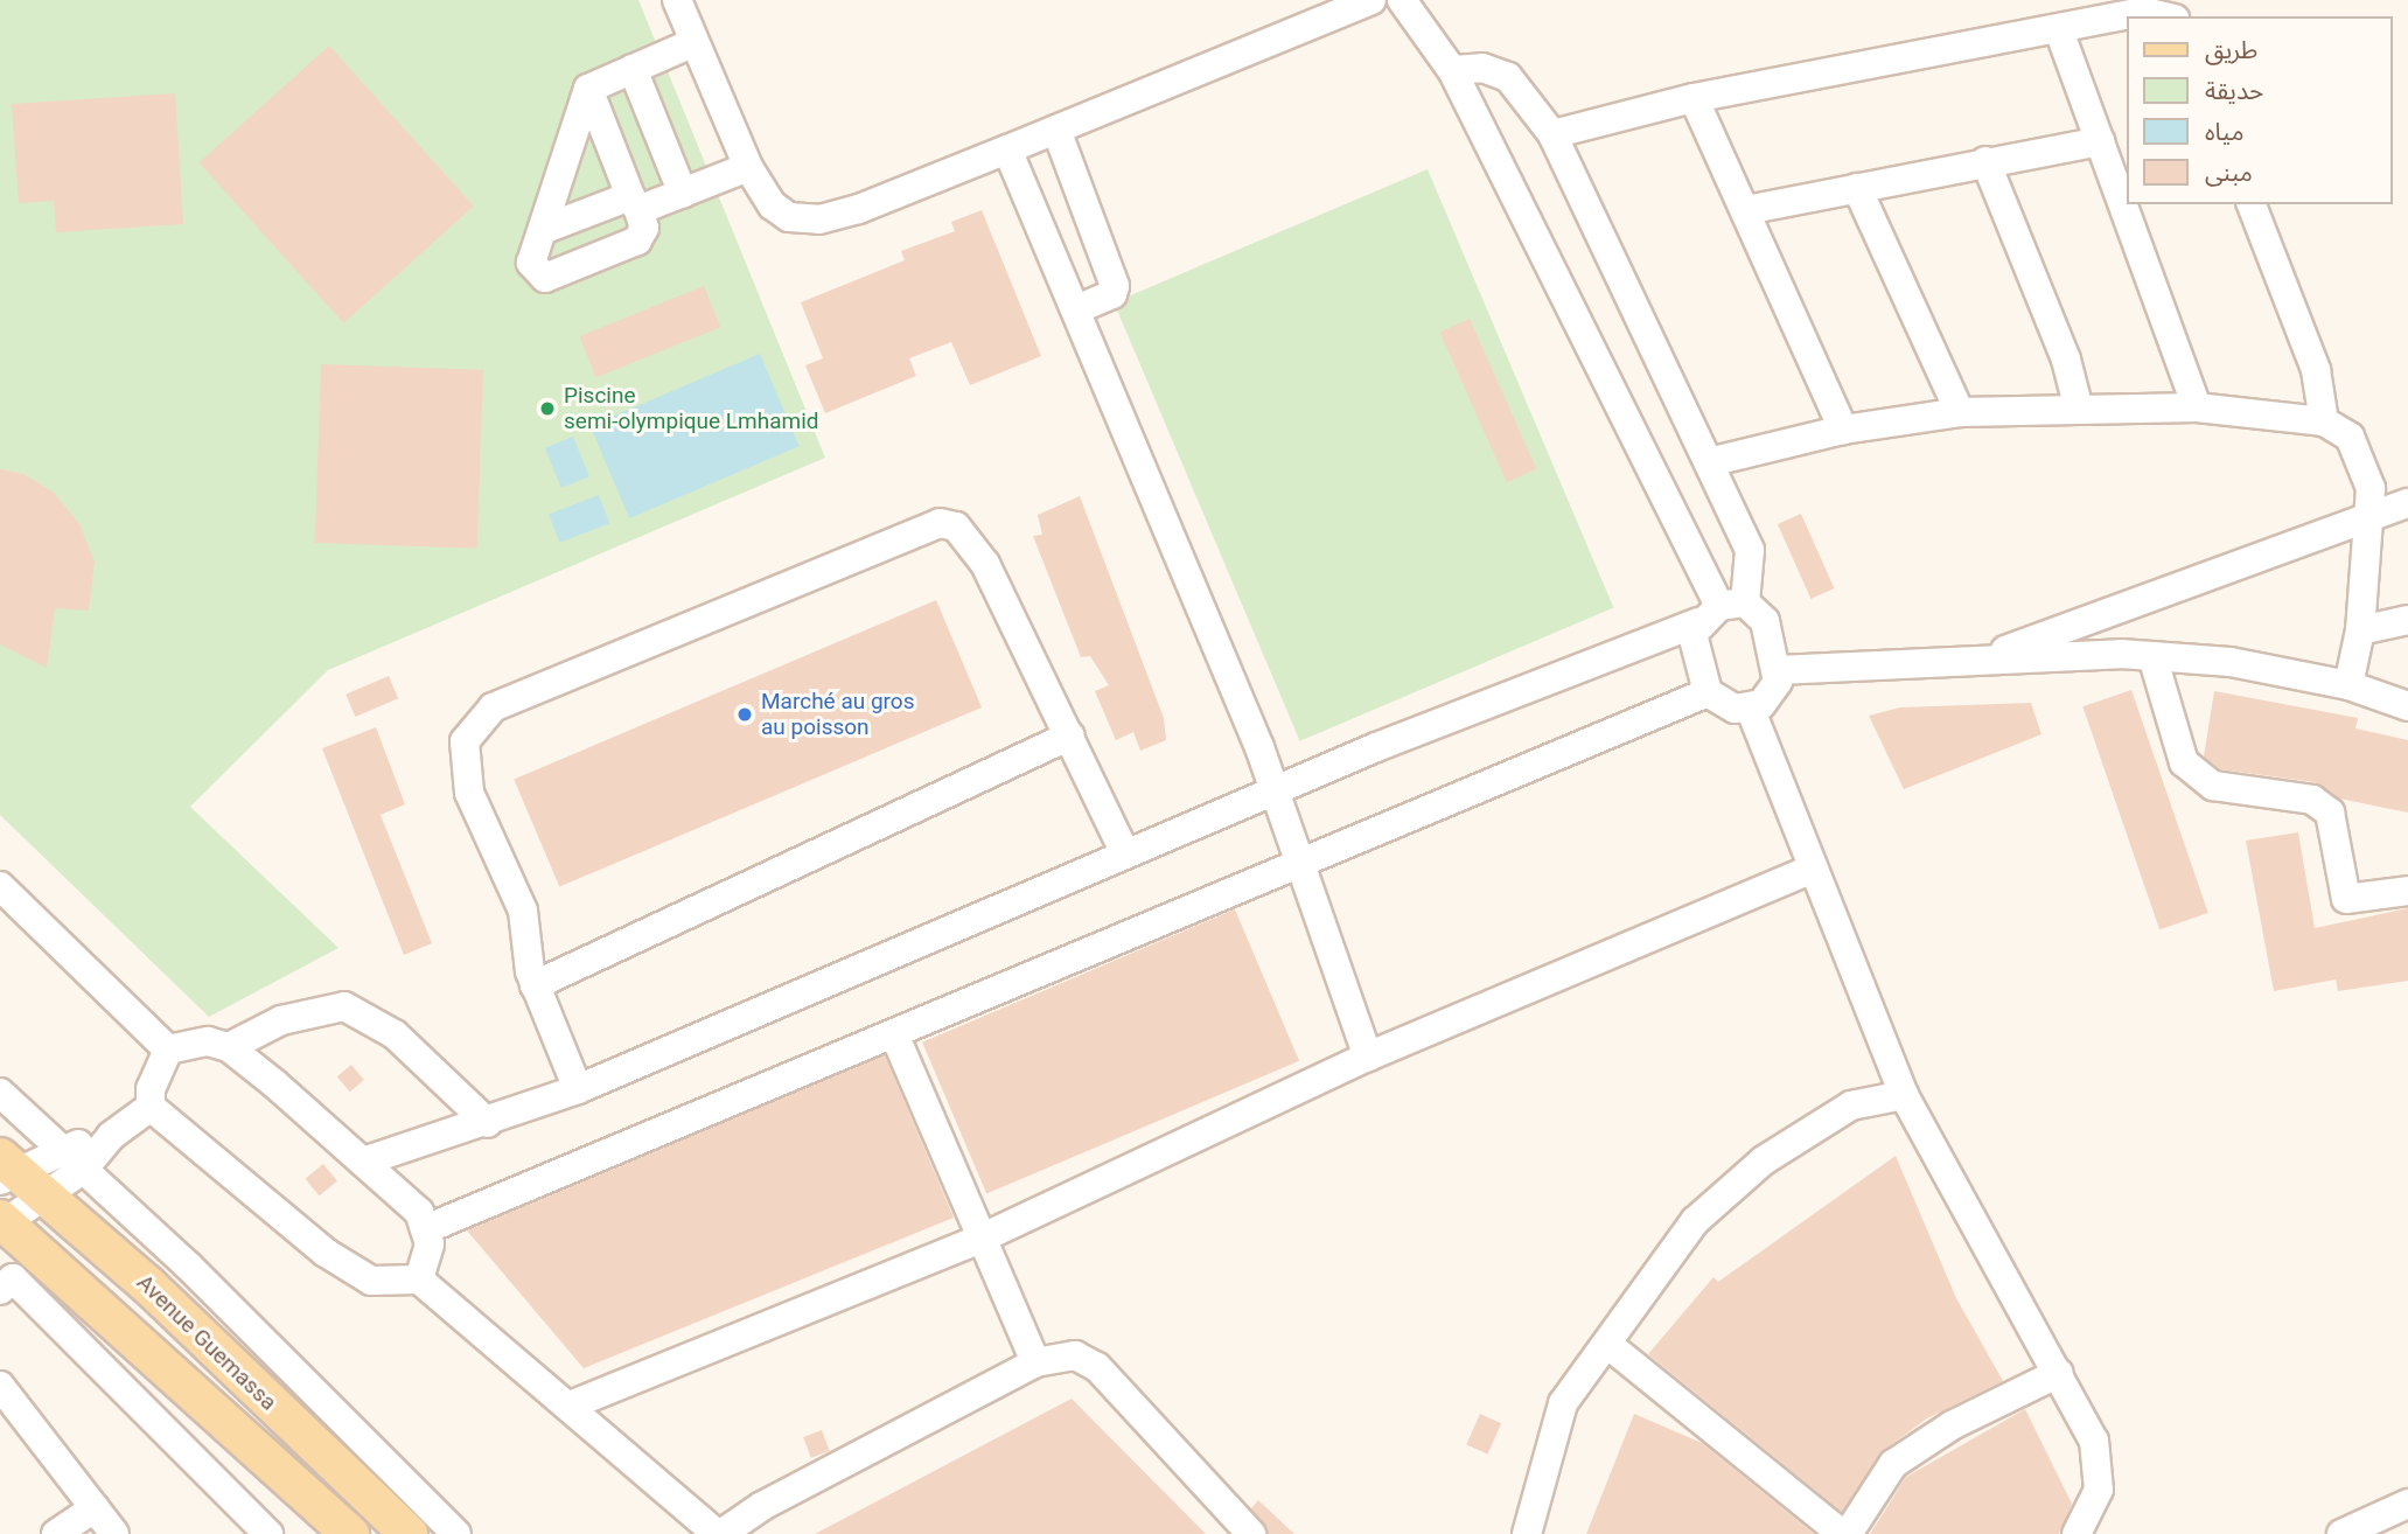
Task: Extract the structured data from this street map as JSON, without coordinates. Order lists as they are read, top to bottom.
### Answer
{
  "streets": {
    "main road": ["Avenue Guemassa"]
  },
  "places": ["Piscine semi-olympique Lmhamid", "Marché au gros au poisson"],
  "legend": [
    "طريق",
    "حديقة",
    "مياه",
    "مبنى"
  ]
}
